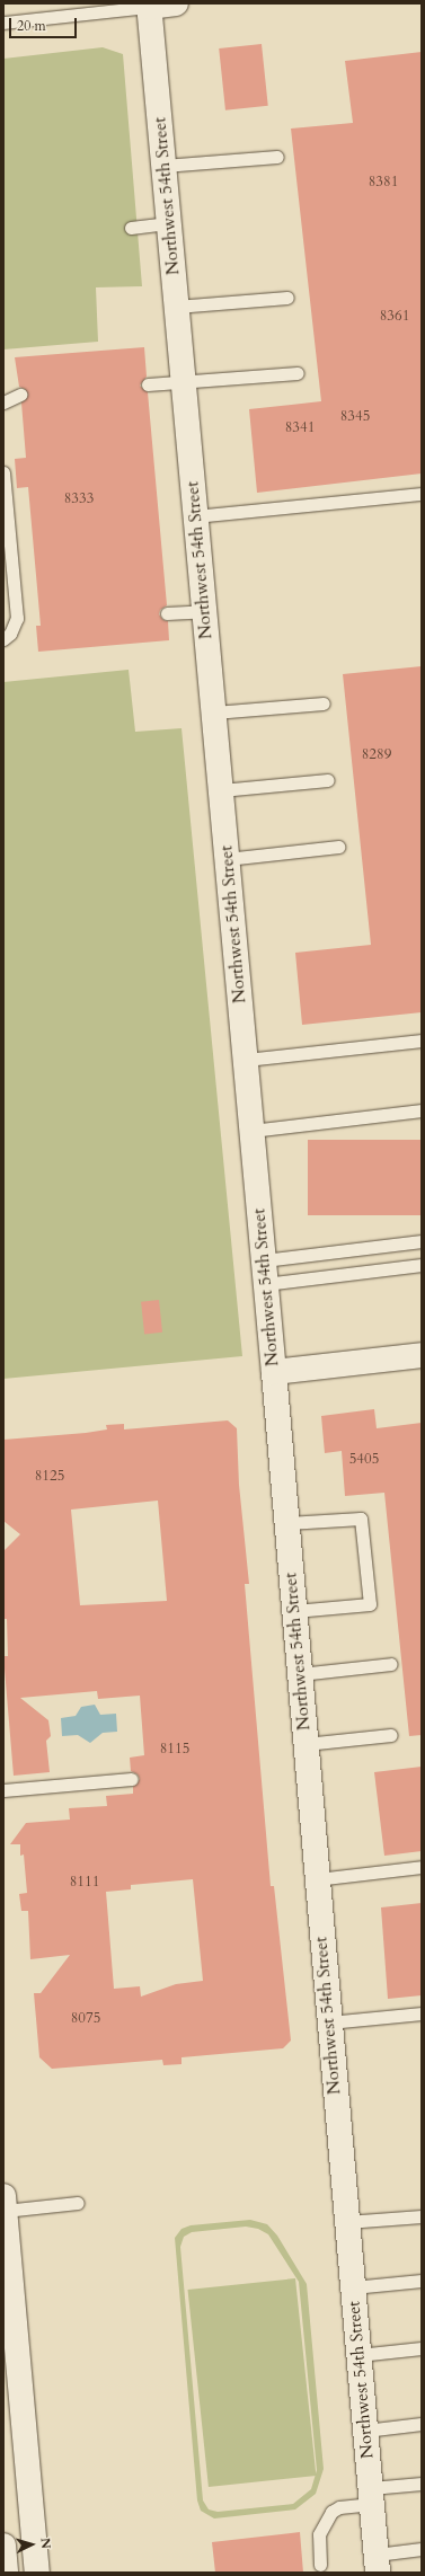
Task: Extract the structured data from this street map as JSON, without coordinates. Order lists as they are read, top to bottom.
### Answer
{
  "streets": {
    "street": ["Northwest 54th Street"]
  },
  "house_numbers": [
    "8381",
    "8361",
    "8345",
    "8341",
    "8333",
    "8289",
    "5405",
    "8125",
    "8115",
    "8111",
    "8075"
  ],
  "scale_bar": "20 m",
  "north": "right"
}
